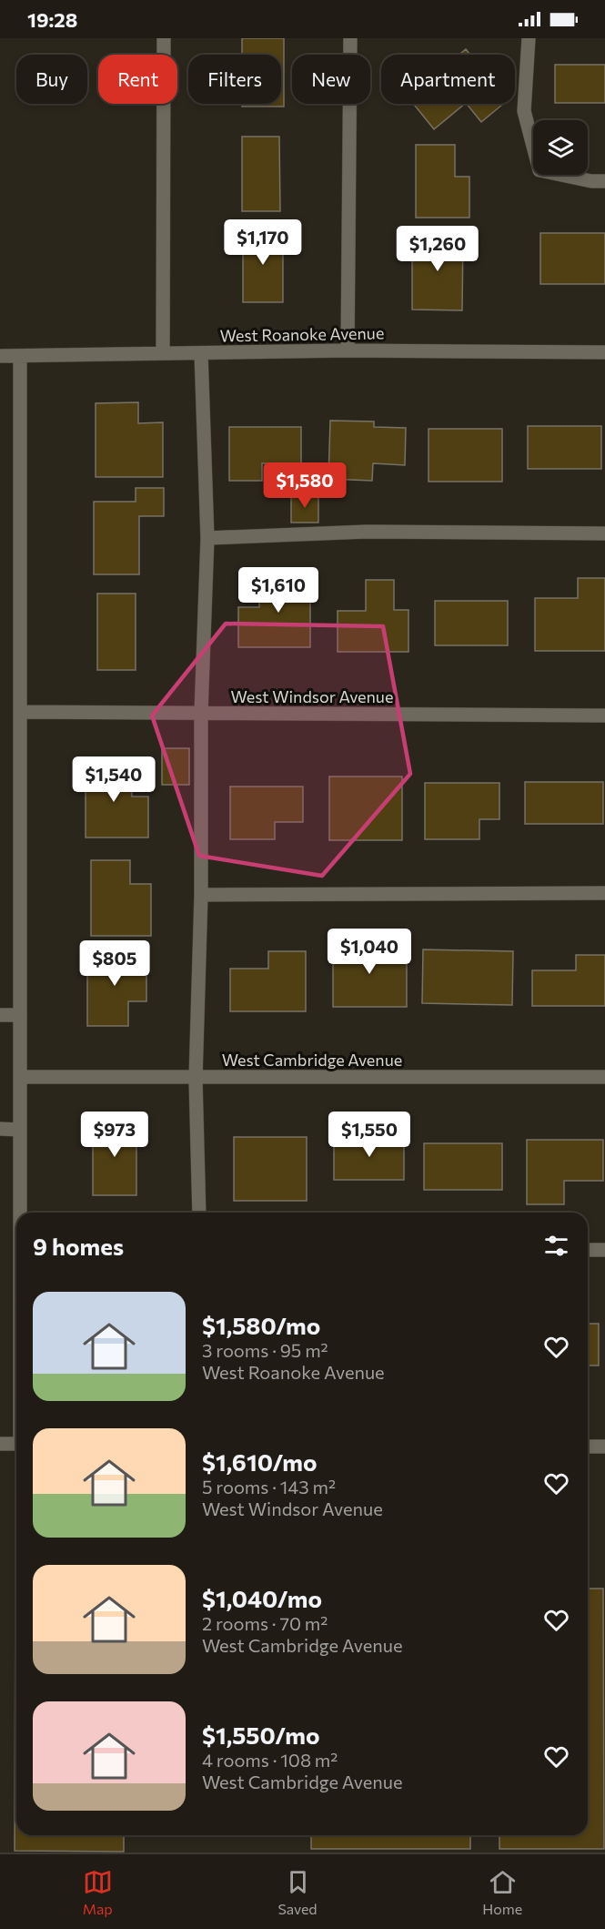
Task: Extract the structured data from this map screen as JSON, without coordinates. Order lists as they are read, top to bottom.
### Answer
{
  "streets": {
    "street": ["West Roanoke Avenue", "West Windsor Avenue", "West Cambridge Avenue"]
  },
  "page": {
    "status": "19:28",
    "chip": [
      "Buy",
      "Rent",
      "Filters",
      "New",
      "Apartment"
    ],
    "price": [
      "$1,170",
      "$1,260",
      "$1,580",
      "$1,610",
      "$1,540",
      "$1,040",
      "$805",
      "$973",
      "$1,550"
    ],
    "heading": "9 homes",
    "list": [
      {
        "name": "$1,580/mo",
        "note": "3 rooms · 95 m² · West Roanoke Avenue"
      },
      {
        "name": "$1,610/mo",
        "note": "5 rooms · 143 m² · West Windsor Avenue"
      },
      {
        "name": "$1,040/mo",
        "note": "2 rooms · 70 m² · West Cambridge Avenue"
      },
      {
        "name": "$1,550/mo",
        "note": "4 rooms · 108 m² · West Cambridge Avenue"
      }
    ],
    "tabs": ["Map", "Saved", "Home"]
  }
}
